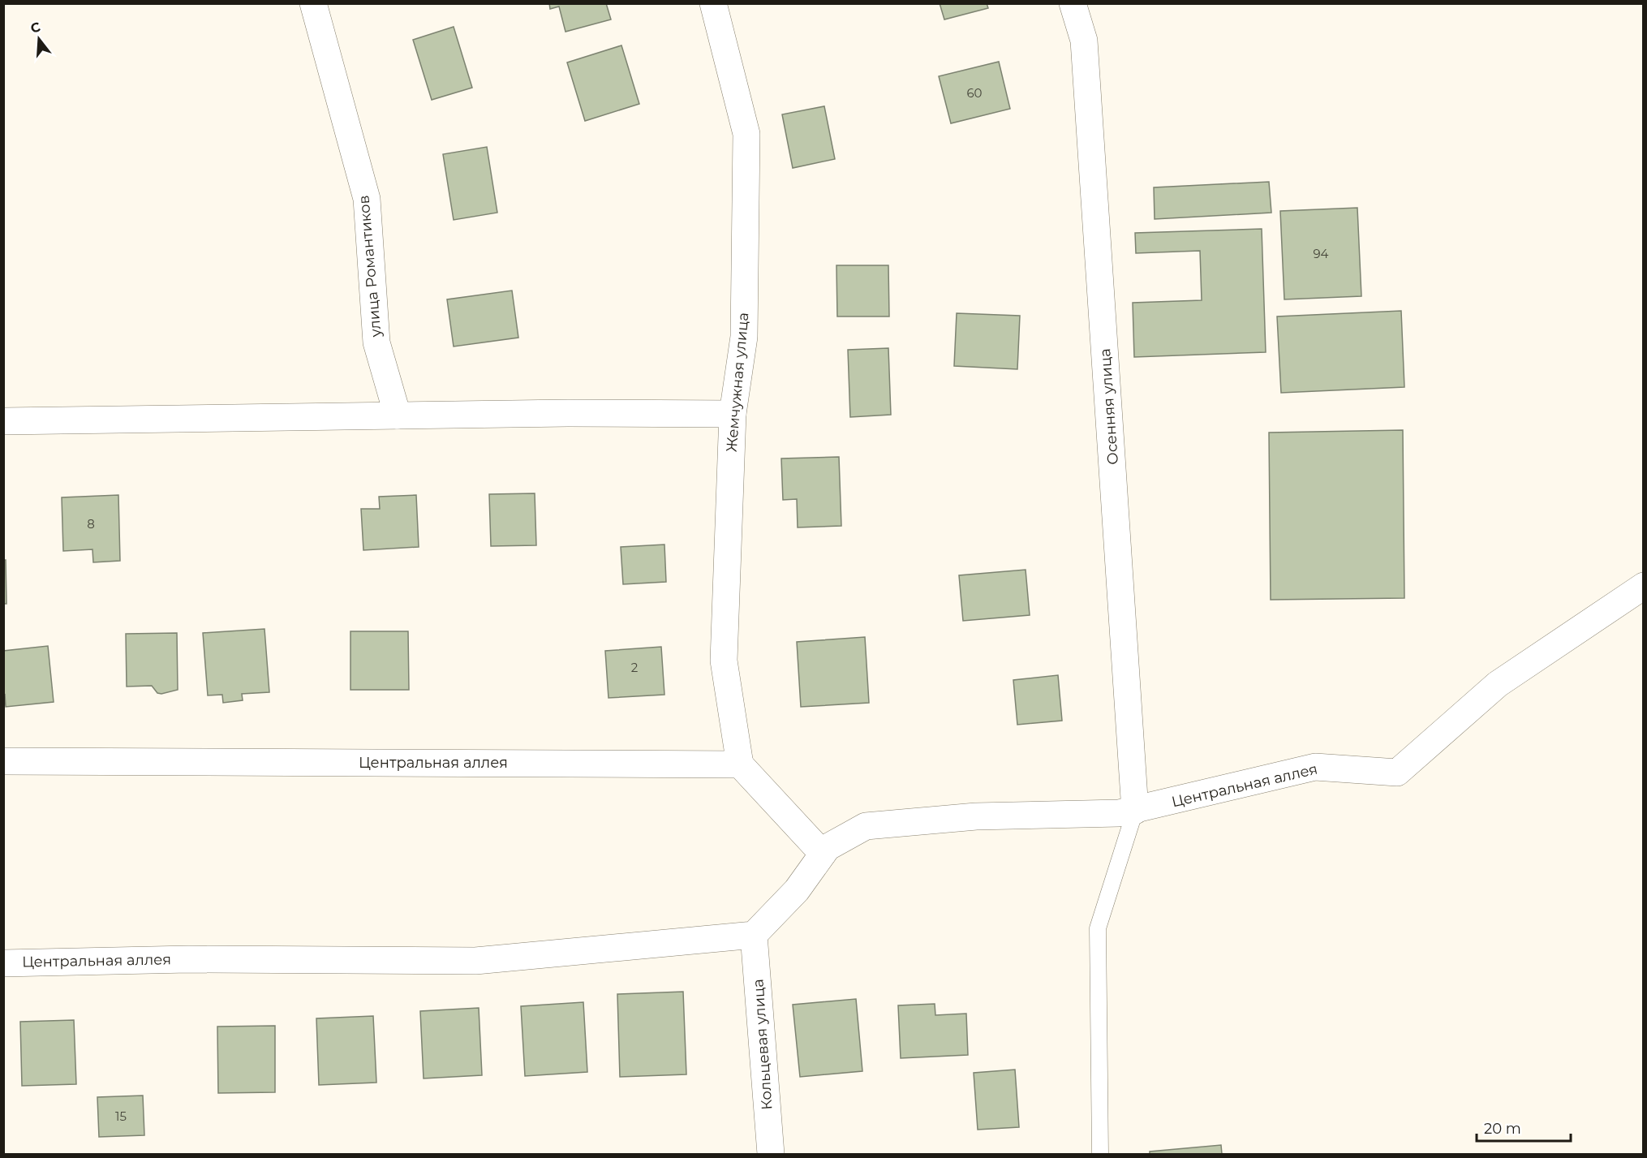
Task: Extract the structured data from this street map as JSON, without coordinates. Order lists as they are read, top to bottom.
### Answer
{
  "streets": {
    "street": [
      "улица Романтиков",
      "Жемчужная улица",
      "Осенняя улица",
      "Центральная аллея",
      "Кольцевая улица"
    ]
  },
  "crossings": [
    ["Жемчужная улица", "Центральная аллея"],
    ["Осенняя улица", "Центральная аллея"],
    ["Центральная аллея", "Кольцевая улица"]
  ],
  "house_numbers": [
    "60",
    "94",
    "8",
    "2",
    "15"
  ],
  "scale_bar": "20 m",
  "north": "top"
}
